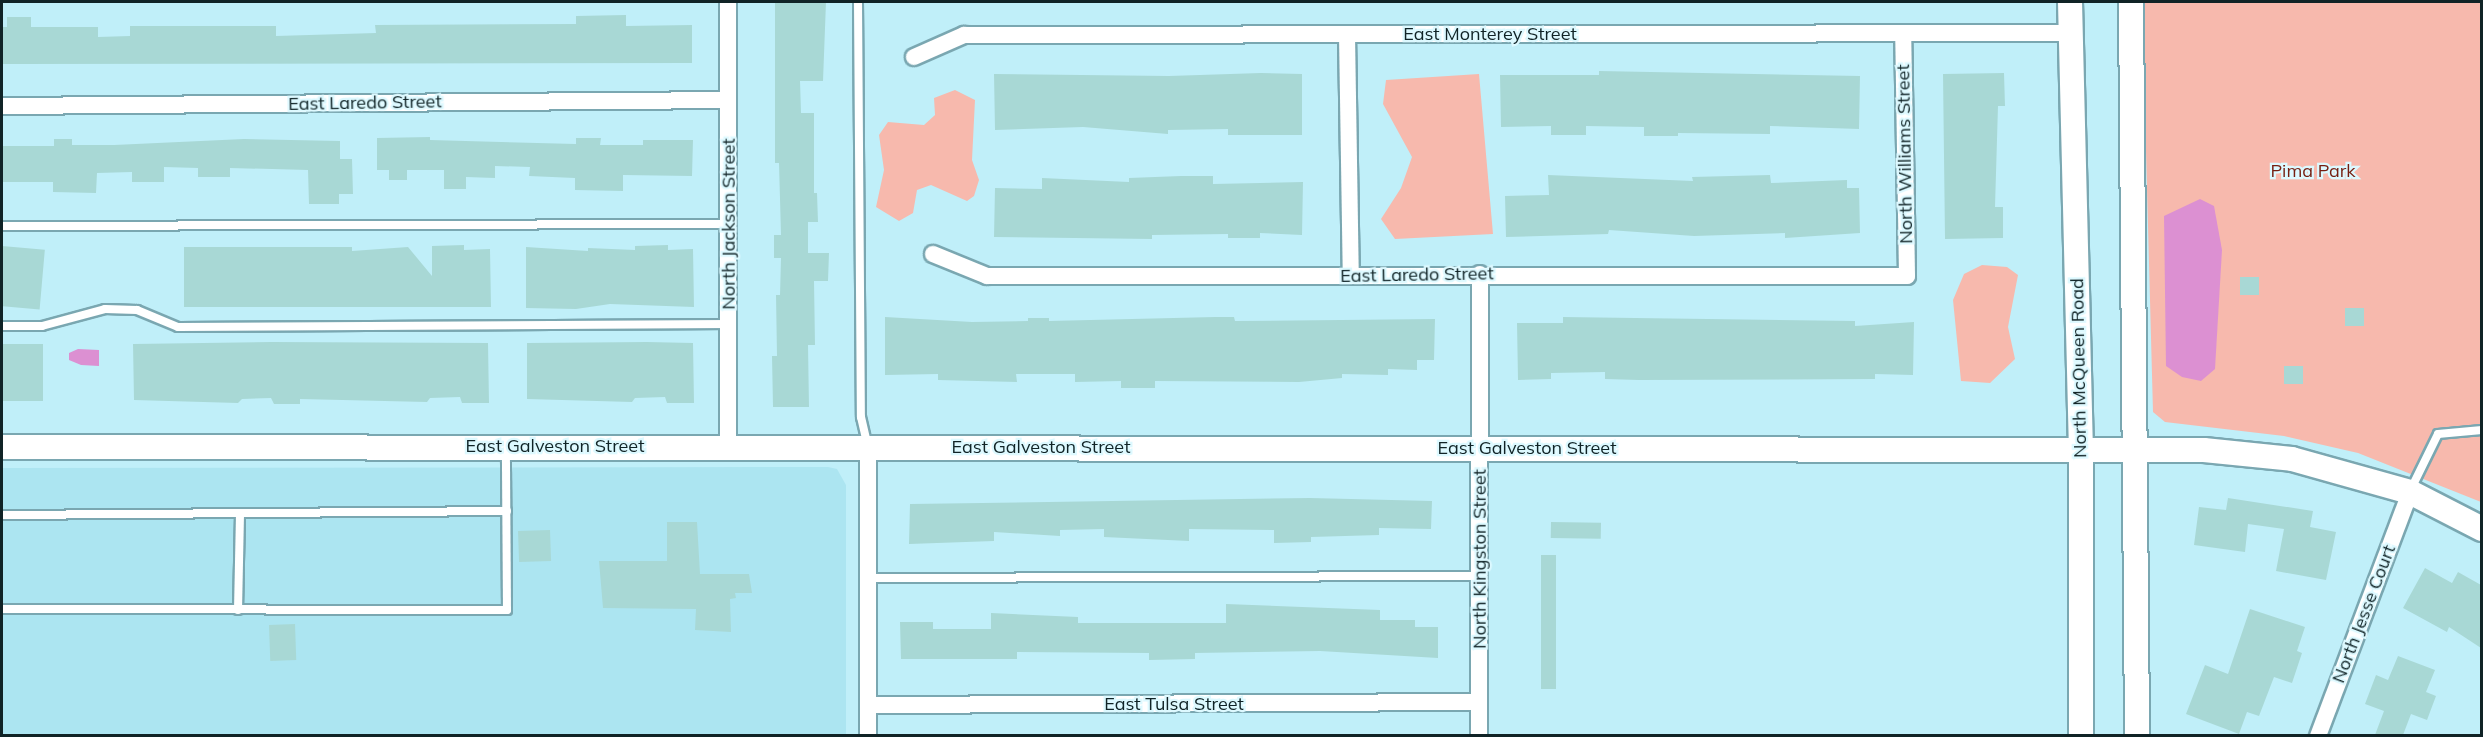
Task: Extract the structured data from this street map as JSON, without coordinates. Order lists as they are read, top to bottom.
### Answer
{
  "streets": {
    "street": [
      "East Monterey Street",
      "East Laredo Street",
      "North Williams Street",
      "North Jackson Street",
      "North McQueen Road",
      "East Galveston Street",
      "North Kingston Street",
      "North Jesse Court",
      "East Tulsa Street"
    ]
  },
  "crossings": [
    ["East Monterey Street", "North Williams Street"],
    ["East Monterey Street", "North McQueen Road"],
    ["East Laredo Street", "North Williams Street"],
    ["East Laredo Street", "North Jackson Street"],
    ["East Laredo Street", "North Kingston Street"],
    ["North Jackson Street", "East Galveston Street"],
    ["North McQueen Road", "East Galveston Street"],
    ["East Galveston Street", "North Kingston Street"],
    ["East Galveston Street", "North Jesse Court"],
    ["North Kingston Street", "East Tulsa Street"]
  ],
  "parks": ["Pima Park"]
}
